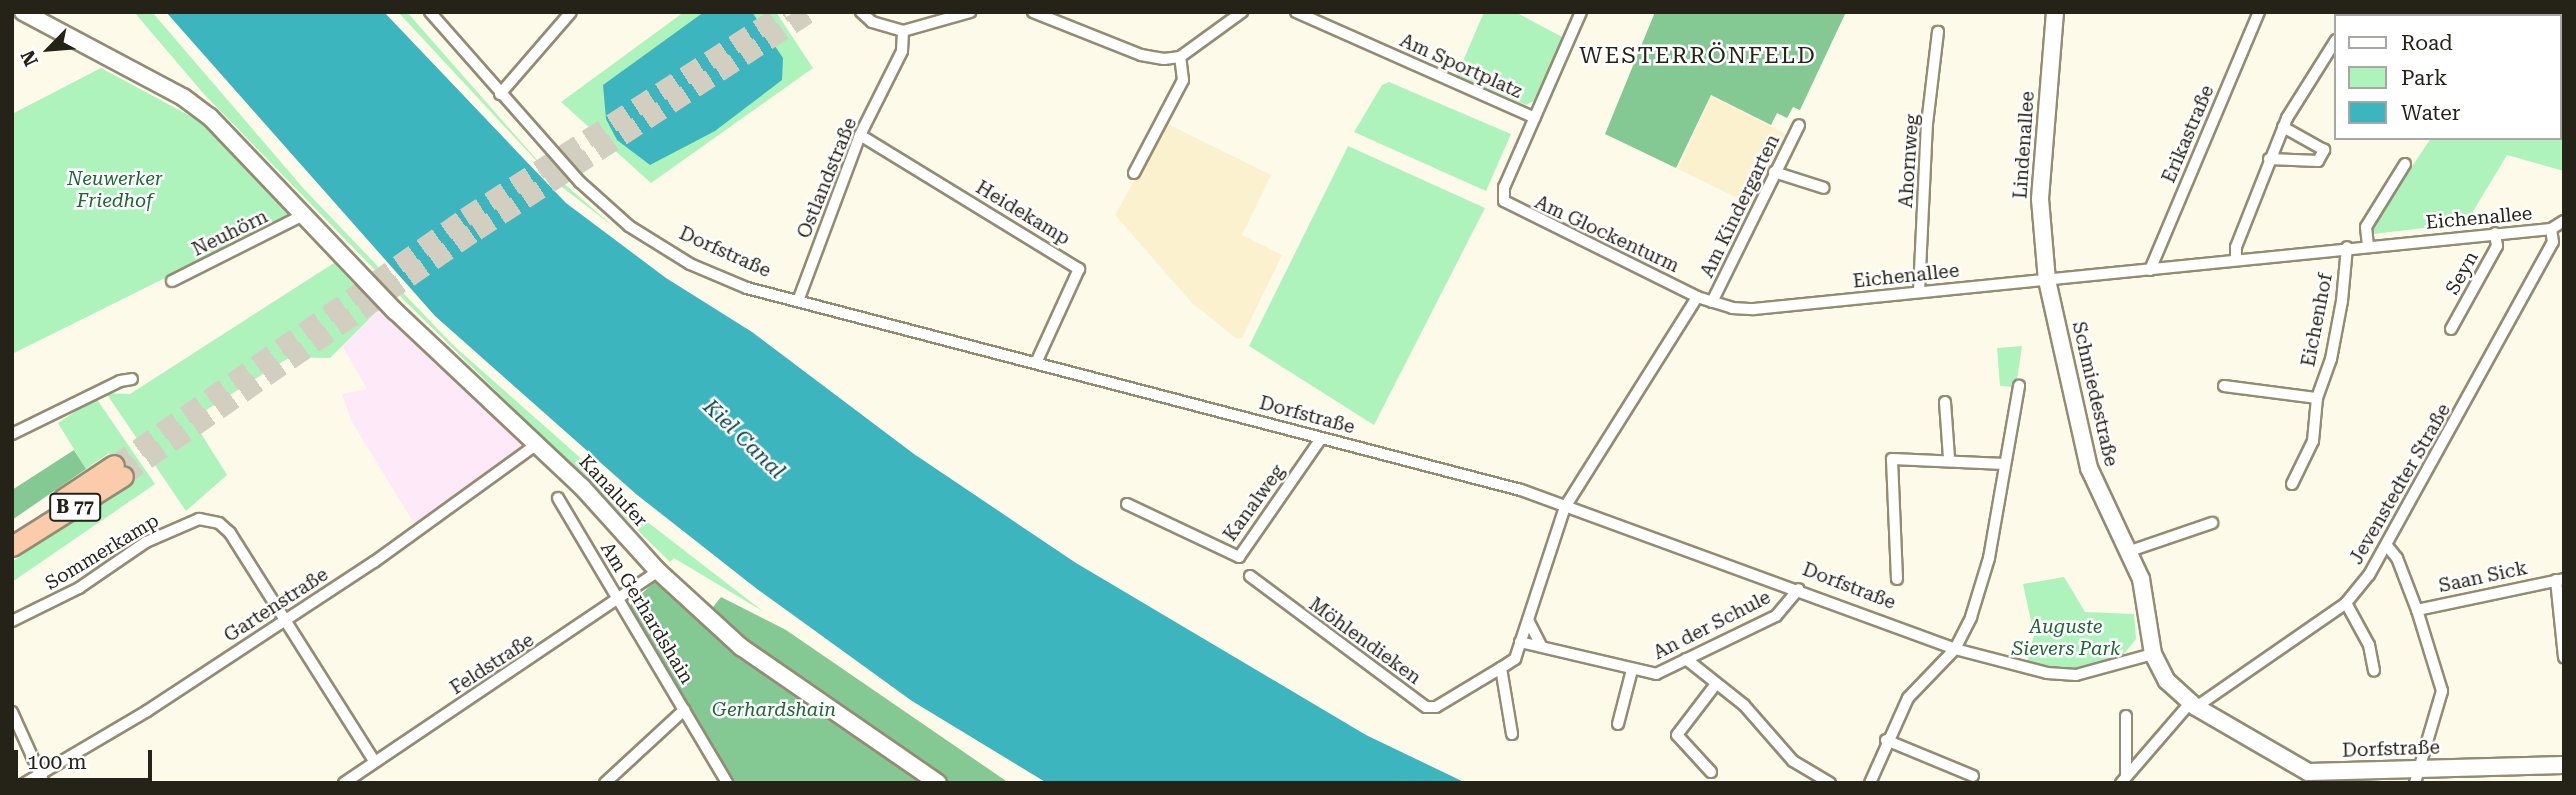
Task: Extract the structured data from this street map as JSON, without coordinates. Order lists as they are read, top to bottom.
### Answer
{
  "streets": {
    "highway": ["B 77"],
    "street": [
      "Am Sportplatz",
      "Erikastraße",
      "Lindenallee",
      "Ahornweg",
      "Ostlandstraße",
      "Am Kindergarten",
      "Heidekamp",
      "Eichenallee",
      "Neuhörn",
      "Am Glockenturm",
      "Dorfstraße",
      "Seyn",
      "Eichenhof",
      "Schmiedestraße",
      "Jevenstedter Straße",
      "Kanalufer",
      "Kanalweg",
      "Sommerkamp",
      "Saan Sick",
      "Gartenstraße",
      "Am Gerhardshain",
      "An der Schule",
      "Möhlendieken",
      "Feldstraße"
    ]
  },
  "crossings": [
    ["Am Sportplatz", "Am Glockenturm"],
    ["Erikastraße", "Eichenallee"],
    ["Lindenallee", "Eichenallee"],
    ["Lindenallee", "Schmiedestraße"],
    ["Ahornweg", "Eichenallee"],
    ["Ostlandstraße", "Heidekamp"],
    ["Ostlandstraße", "Dorfstraße"],
    ["Am Kindergarten", "Eichenallee"],
    ["Heidekamp", "Dorfstraße"],
    ["Eichenallee", "Am Glockenturm"],
    ["Eichenallee", "Seyn"],
    ["Eichenallee", "Eichenhof"],
    ["Eichenallee", "Schmiedestraße"],
    ["Eichenallee", "Jevenstedter Straße"],
    ["Neuhörn", "Kanalufer"],
    ["Dorfstraße", "Schmiedestraße"],
    ["Dorfstraße", "Jevenstedter Straße"],
    ["Dorfstraße", "Kanalweg"],
    ["Dorfstraße", "An der Schule"],
    ["Dorfstraße", "Möhlendieken"],
    ["Schmiedestraße", "Jevenstedter Straße"],
    ["Kanalufer", "Gartenstraße"],
    ["Kanalufer", "Feldstraße"],
    ["Sommerkamp", "Gartenstraße"],
    ["Sommerkamp", "Feldstraße"],
    ["Am Gerhardshain", "Feldstraße"],
    ["An der Schule", "Möhlendieken"]
  ],
  "districts": ["WESTERRÖNFELD"],
  "water": ["Kiel Canal"],
  "parks": ["Neuwerker Friedhof", "Auguste Sievers Park", "Gerhardshain"],
  "legend": ["Road", "Park", "Water"],
  "scale_bar": "100 m",
  "north": "bottom left"
}
